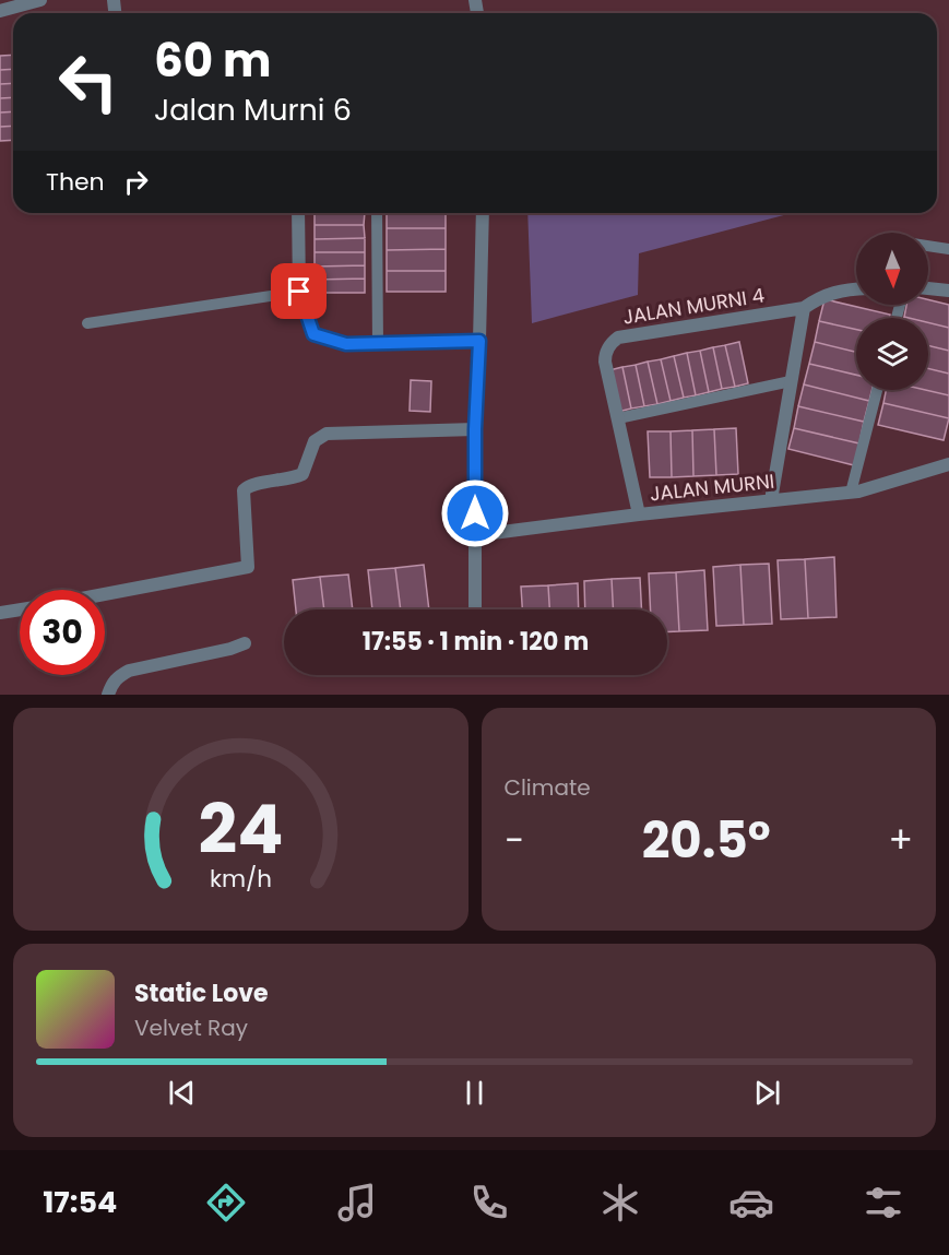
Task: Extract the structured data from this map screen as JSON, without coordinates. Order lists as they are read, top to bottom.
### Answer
{
  "streets": {
    "street": ["JALAN MURNI 4", "JALAN MURNI"]
  },
  "crossings": [
    ["JALAN MURNI 4", "JALAN MURNI"]
  ],
  "north": "bottom",
  "page": {
    "turn": ["60 m", "Jalan Murni 6"],
    "then": "Then",
    "limit": "30",
    "trip": "17:55 · 1 min · 120 m",
    "tile": "Climate",
    "heat": ["−", "20.5°", "+"],
    "song": ["Static Love", "Velvet Ray"],
    "tabs": "17:54",
    "gauge": ["24", "km/h"]
  }
}
